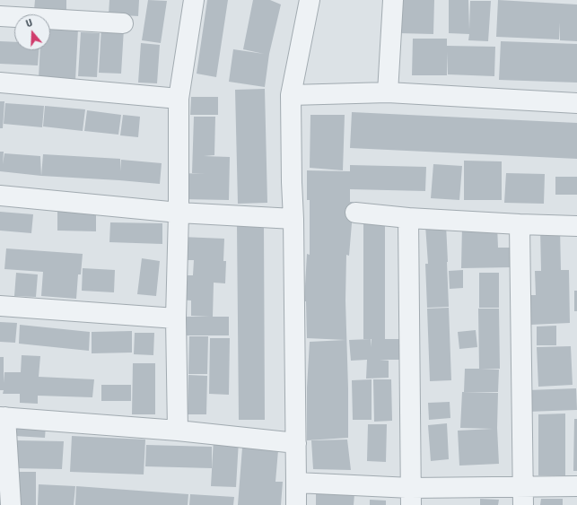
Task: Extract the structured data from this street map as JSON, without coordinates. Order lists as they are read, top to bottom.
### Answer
{
  "north": "top"
}
